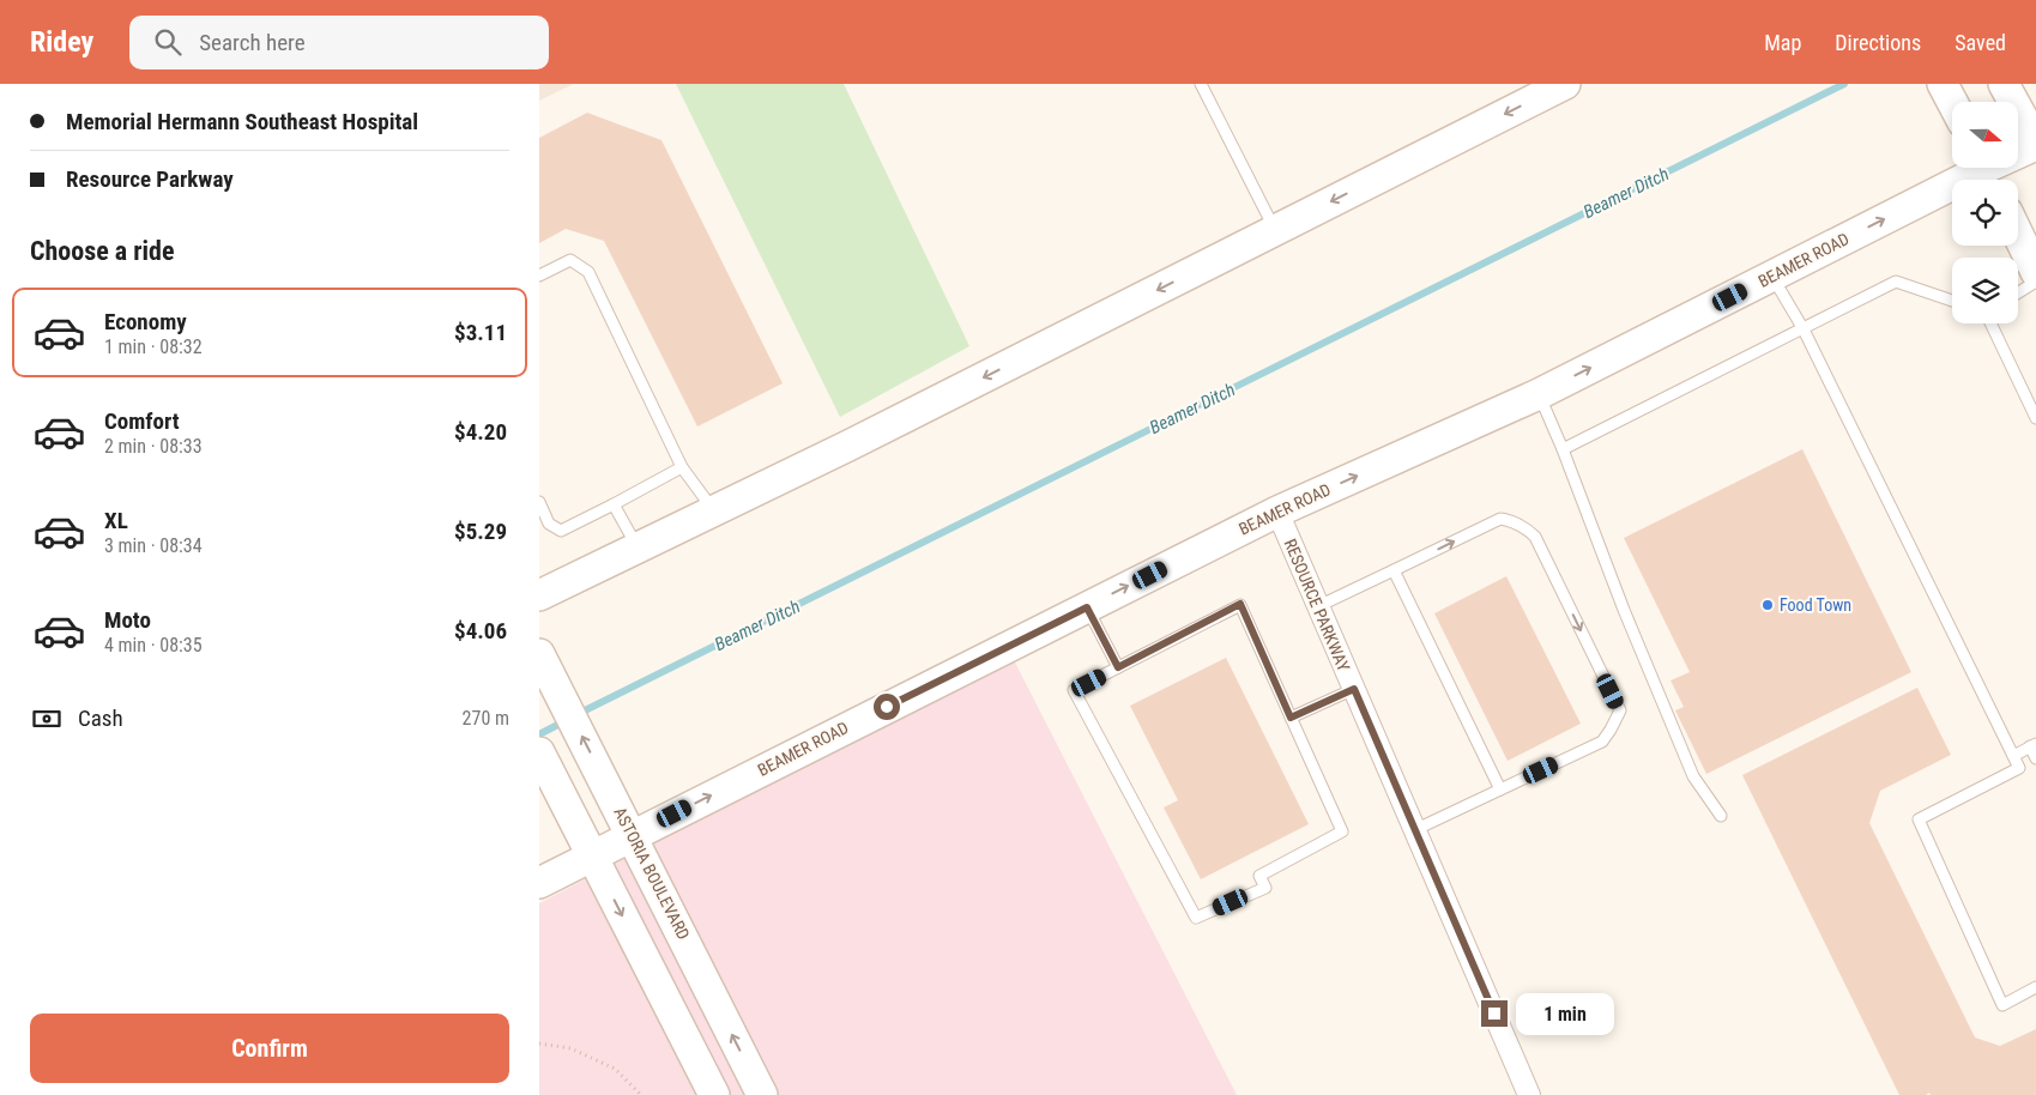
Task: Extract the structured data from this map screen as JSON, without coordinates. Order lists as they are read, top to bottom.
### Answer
{
  "streets": {
    "main road": ["BEAMER ROAD", "ASTORIA BOULEVARD"],
    "street": ["RESOURCE PARKWAY"]
  },
  "crossings": [
    ["BEAMER ROAD", "RESOURCE PARKWAY"],
    ["BEAMER ROAD", "ASTORIA BOULEVARD"]
  ],
  "water": ["Beamer Ditch"],
  "places": ["Food Town"],
  "north": "right",
  "page": {
    "header": "Ridey",
    "search": "Search here",
    "nav": ["Map", "Directions", "Saved"],
    "banner": ["Memorial Hermann Southeast Hospital", "Resource Parkway"],
    "heading": "Choose a ride",
    "list": [
      {
        "name": "Economy",
        "note": "1 min · 08:32",
        "value": "$3.11"
      },
      {
        "name": "Comfort",
        "note": "2 min · 08:33",
        "value": "$4.20"
      },
      {
        "name": "XL",
        "note": "3 min · 08:34",
        "value": "$5.29"
      },
      {
        "name": "Moto",
        "note": "4 min · 08:35",
        "value": "$4.06"
      }
    ],
    "pay": ["Cash", "270 m"],
    "bubble": "1 min",
    "buttons": "Confirm"
  }
}
